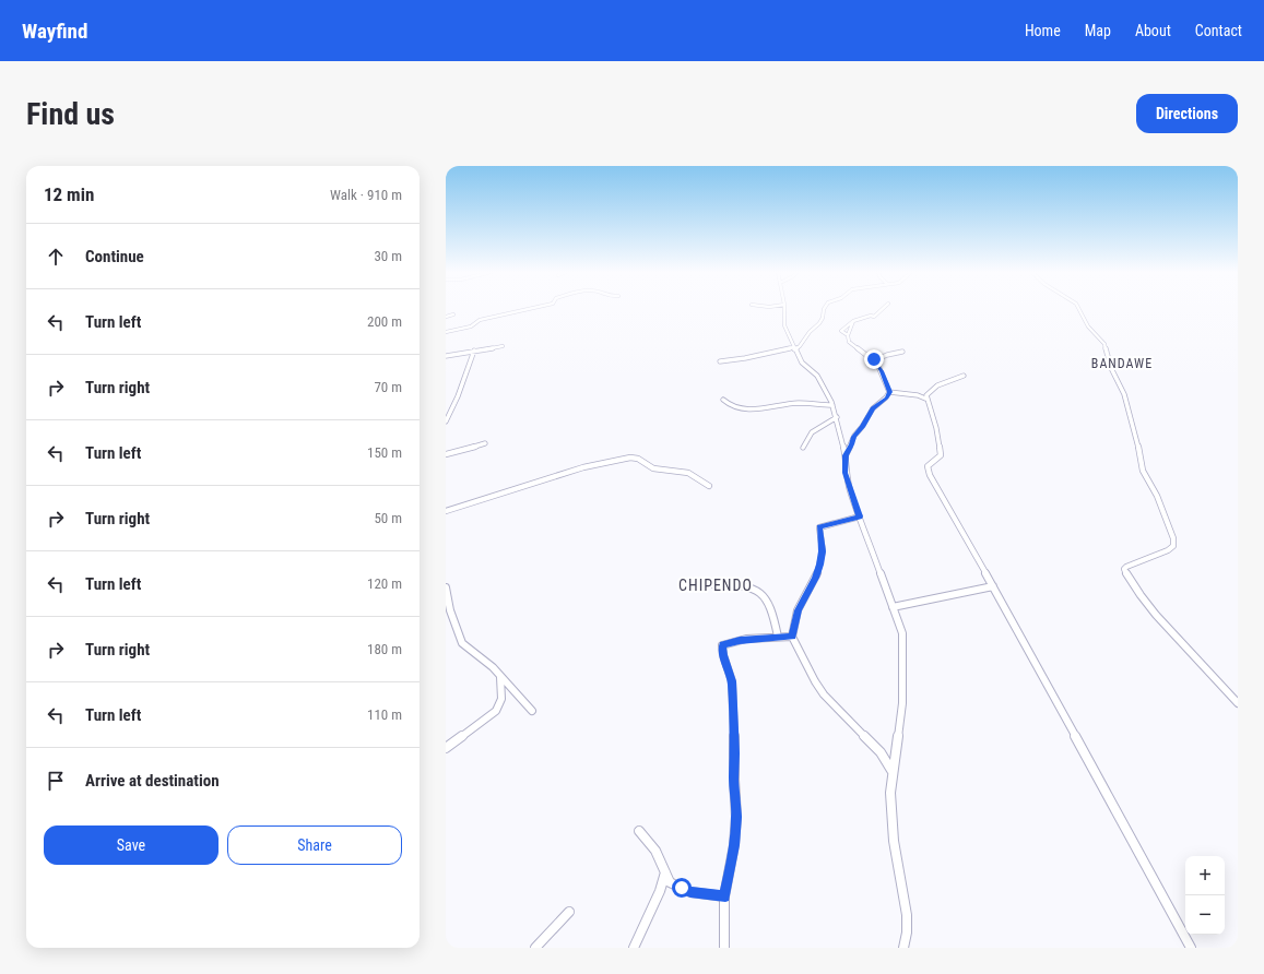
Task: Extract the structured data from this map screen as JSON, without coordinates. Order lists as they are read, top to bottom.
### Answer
{
  "districts": ["BANDAWE", "CHIPENDO"],
  "page": {
    "header": "Wayfind",
    "nav": [
      "Home",
      "Map",
      "About",
      "Contact"
    ],
    "buttons": [
      "Directions",
      ["Save", "Share"]
    ],
    "title": "Find us",
    "heading": ["12 min", "Walk · 910 m"],
    "list": [
      ["Continue", "30 m"],
      ["Turn left", "200 m"],
      ["Turn right", "70 m"],
      ["Turn left", "150 m"],
      ["Turn right", "50 m"],
      ["Turn left", "120 m"],
      ["Turn right", "180 m"],
      ["Turn left", "110 m"],
      "Arrive at destination"
    ],
    "map_buttons": ["+", "−"]
  }
}
